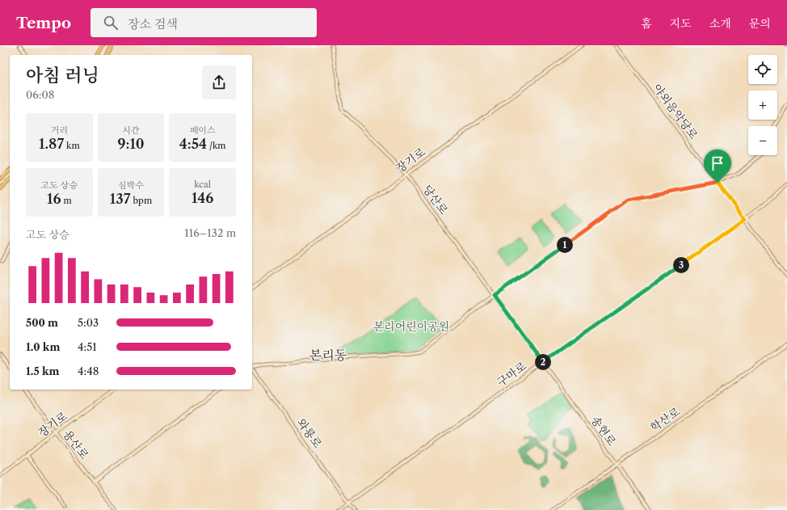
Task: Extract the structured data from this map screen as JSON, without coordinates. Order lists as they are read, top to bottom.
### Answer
{
  "streets": {
    "main road": [
      "야외음악당로",
      "장기로",
      "당산로",
      "구마로",
      "학산로",
      "송현로",
      "와룡로",
      "용산로"
    ]
  },
  "crossings": [
    ["야외음악당로", "구마로"],
    ["장기로", "당산로"],
    ["장기로", "용산로"],
    ["당산로", "구마로"],
    ["당산로", "송현로"],
    ["구마로", "송현로"],
    ["구마로", "와룡로"],
    ["학산로", "송현로"]
  ],
  "districts": ["본리동"],
  "parks": ["본리어린이공원"],
  "page": {
    "header": "Tempo",
    "search": "장소 검색",
    "nav": [
      "홈",
      "지도",
      "소개",
      "문의"
    ],
    "map_buttons": ["+", "−"],
    "heading": ["아침 러닝", "06:08"],
    "stats": [
      ["거리", "1.87 km"],
      ["시간", "9:10"],
      ["페이스", "4:54 /km"],
      ["고도 상승", "16 m"],
      ["심박수", "137 bpm"],
      ["kcal", "146"]
    ],
    "chart": ["고도 상승", "116–132 m"],
    "pins": ["1", "3", "2"],
    "list": [
      {
        "name": "500 m",
        "note": "5:03"
      },
      {
        "name": "1.0 km",
        "note": "4:51"
      },
      {
        "name": "1.5 km",
        "note": "4:48"
      }
    ]
  }
}
